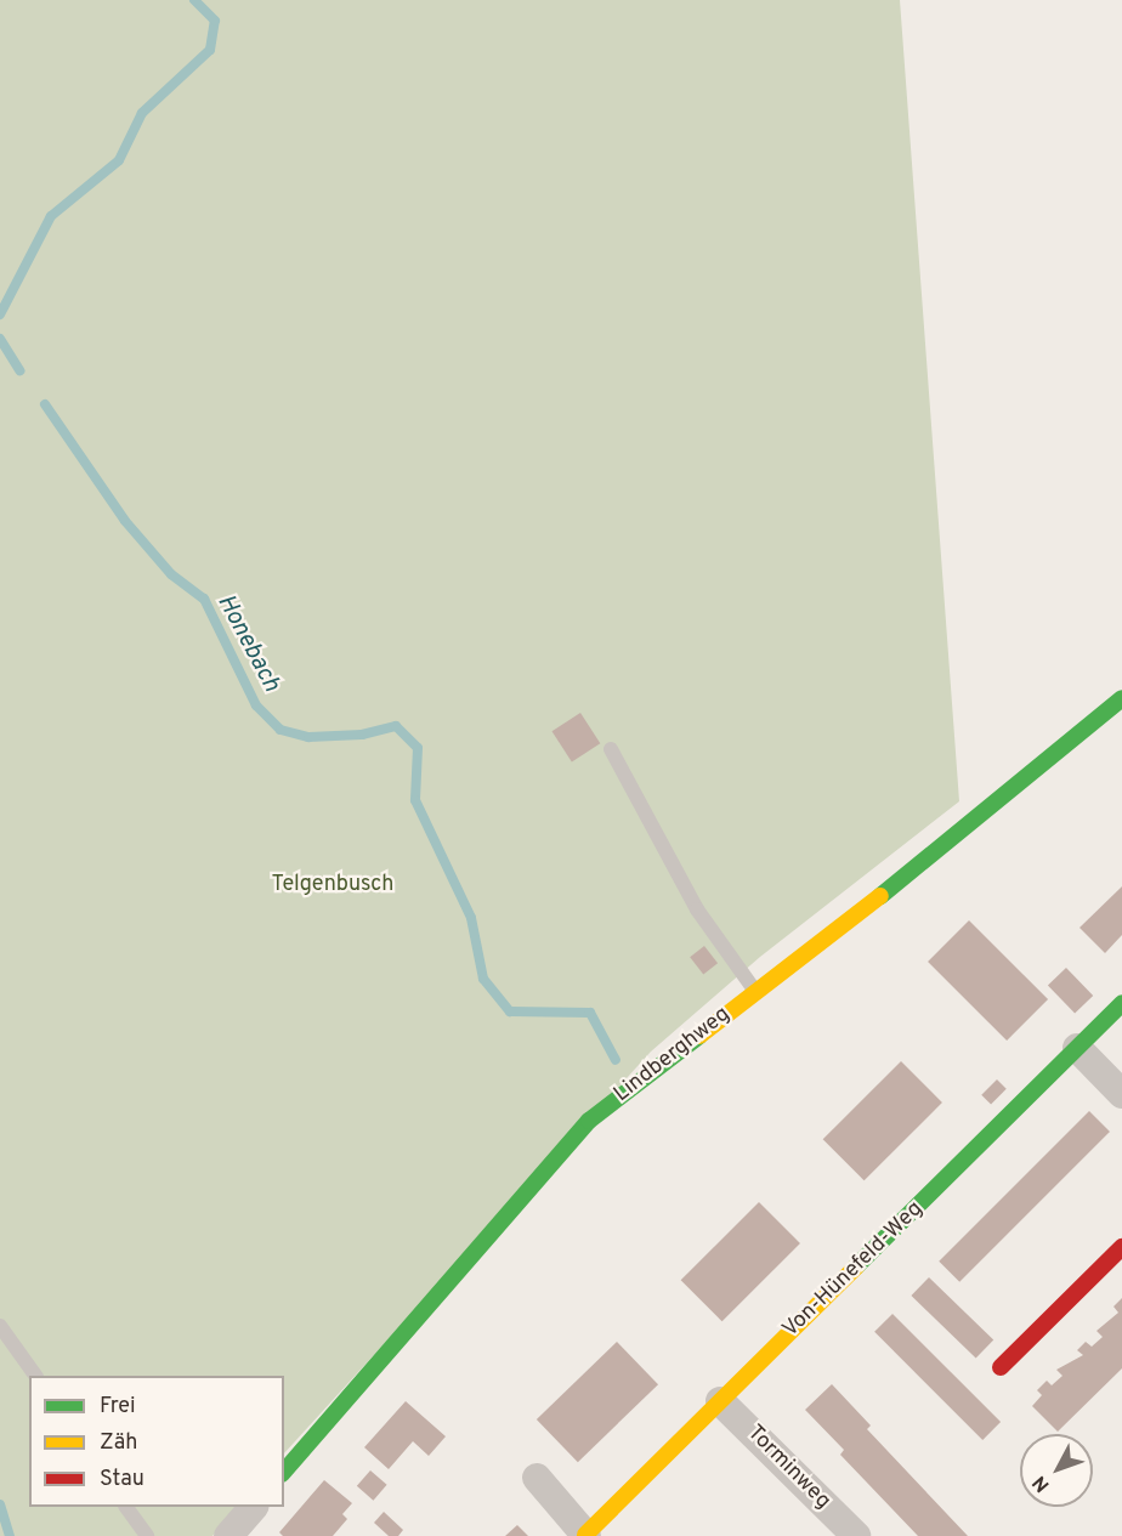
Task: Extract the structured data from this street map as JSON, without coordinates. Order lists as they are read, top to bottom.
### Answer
{
  "streets": {
    "street": ["Lindberghweg", "Von-Hünefeld-Weg", "Torminweg"]
  },
  "crossings": [
    ["Von-Hünefeld-Weg", "Torminweg"]
  ],
  "water": ["Honebach"],
  "parks": ["Telgenbusch"],
  "legend": ["Frei", "Zäh", "Stau"],
  "north": "bottom left"
}
